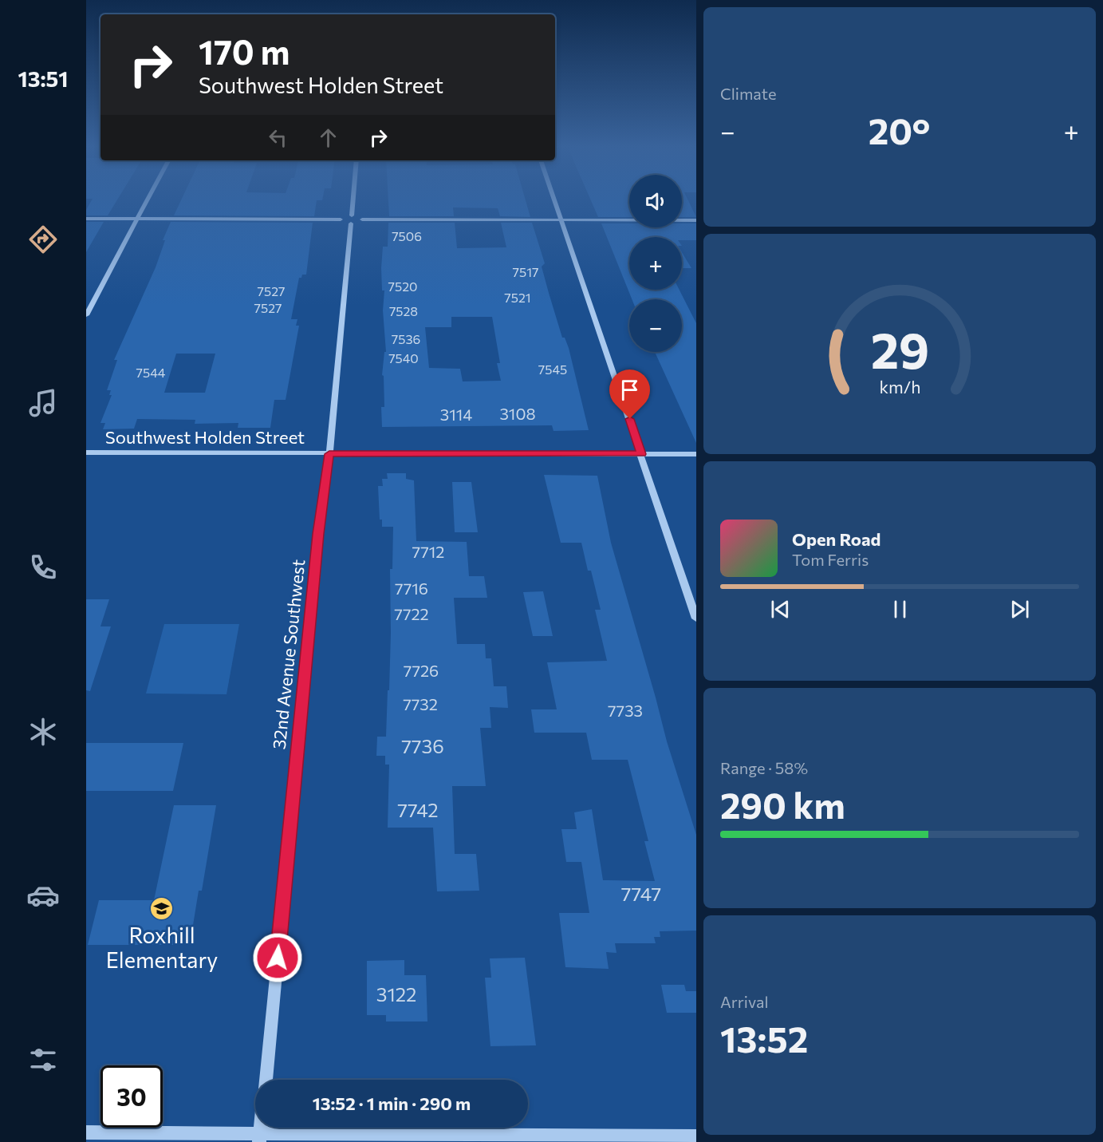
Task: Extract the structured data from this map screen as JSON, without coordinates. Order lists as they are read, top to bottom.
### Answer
{
  "streets": {
    "street": ["Southwest Holden Street", "32nd Avenue Southwest"]
  },
  "crossings": [
    ["Southwest Holden Street", "32nd Avenue Southwest"]
  ],
  "places": {
    "school or university": ["Roxhill Elementary"]
  },
  "house_numbers": [
    "7506",
    "7517",
    "7520",
    "7527",
    "7521",
    "7527",
    "7528",
    "7536",
    "7540",
    "7545",
    "7544",
    "3108",
    "3114",
    "7712",
    "7716",
    "7722",
    "7726",
    "7732",
    "7733",
    "7736",
    "7742",
    "7747",
    "3122"
  ],
  "page": {
    "tabs": "13:51",
    "tile": [
      "Climate",
      ["Range · 58%", "290 km"],
      ["Arrival", "13:52"]
    ],
    "turn": ["170 m", "Southwest Holden Street"],
    "heat": ["−", "20°", "+"],
    "map_buttons": ["+", "−"],
    "song": ["Open Road", "Tom Ferris"],
    "limit": "30",
    "trip": "13:52 · 1 min · 290 m",
    "gauge": ["29", "km/h"]
  }
}
